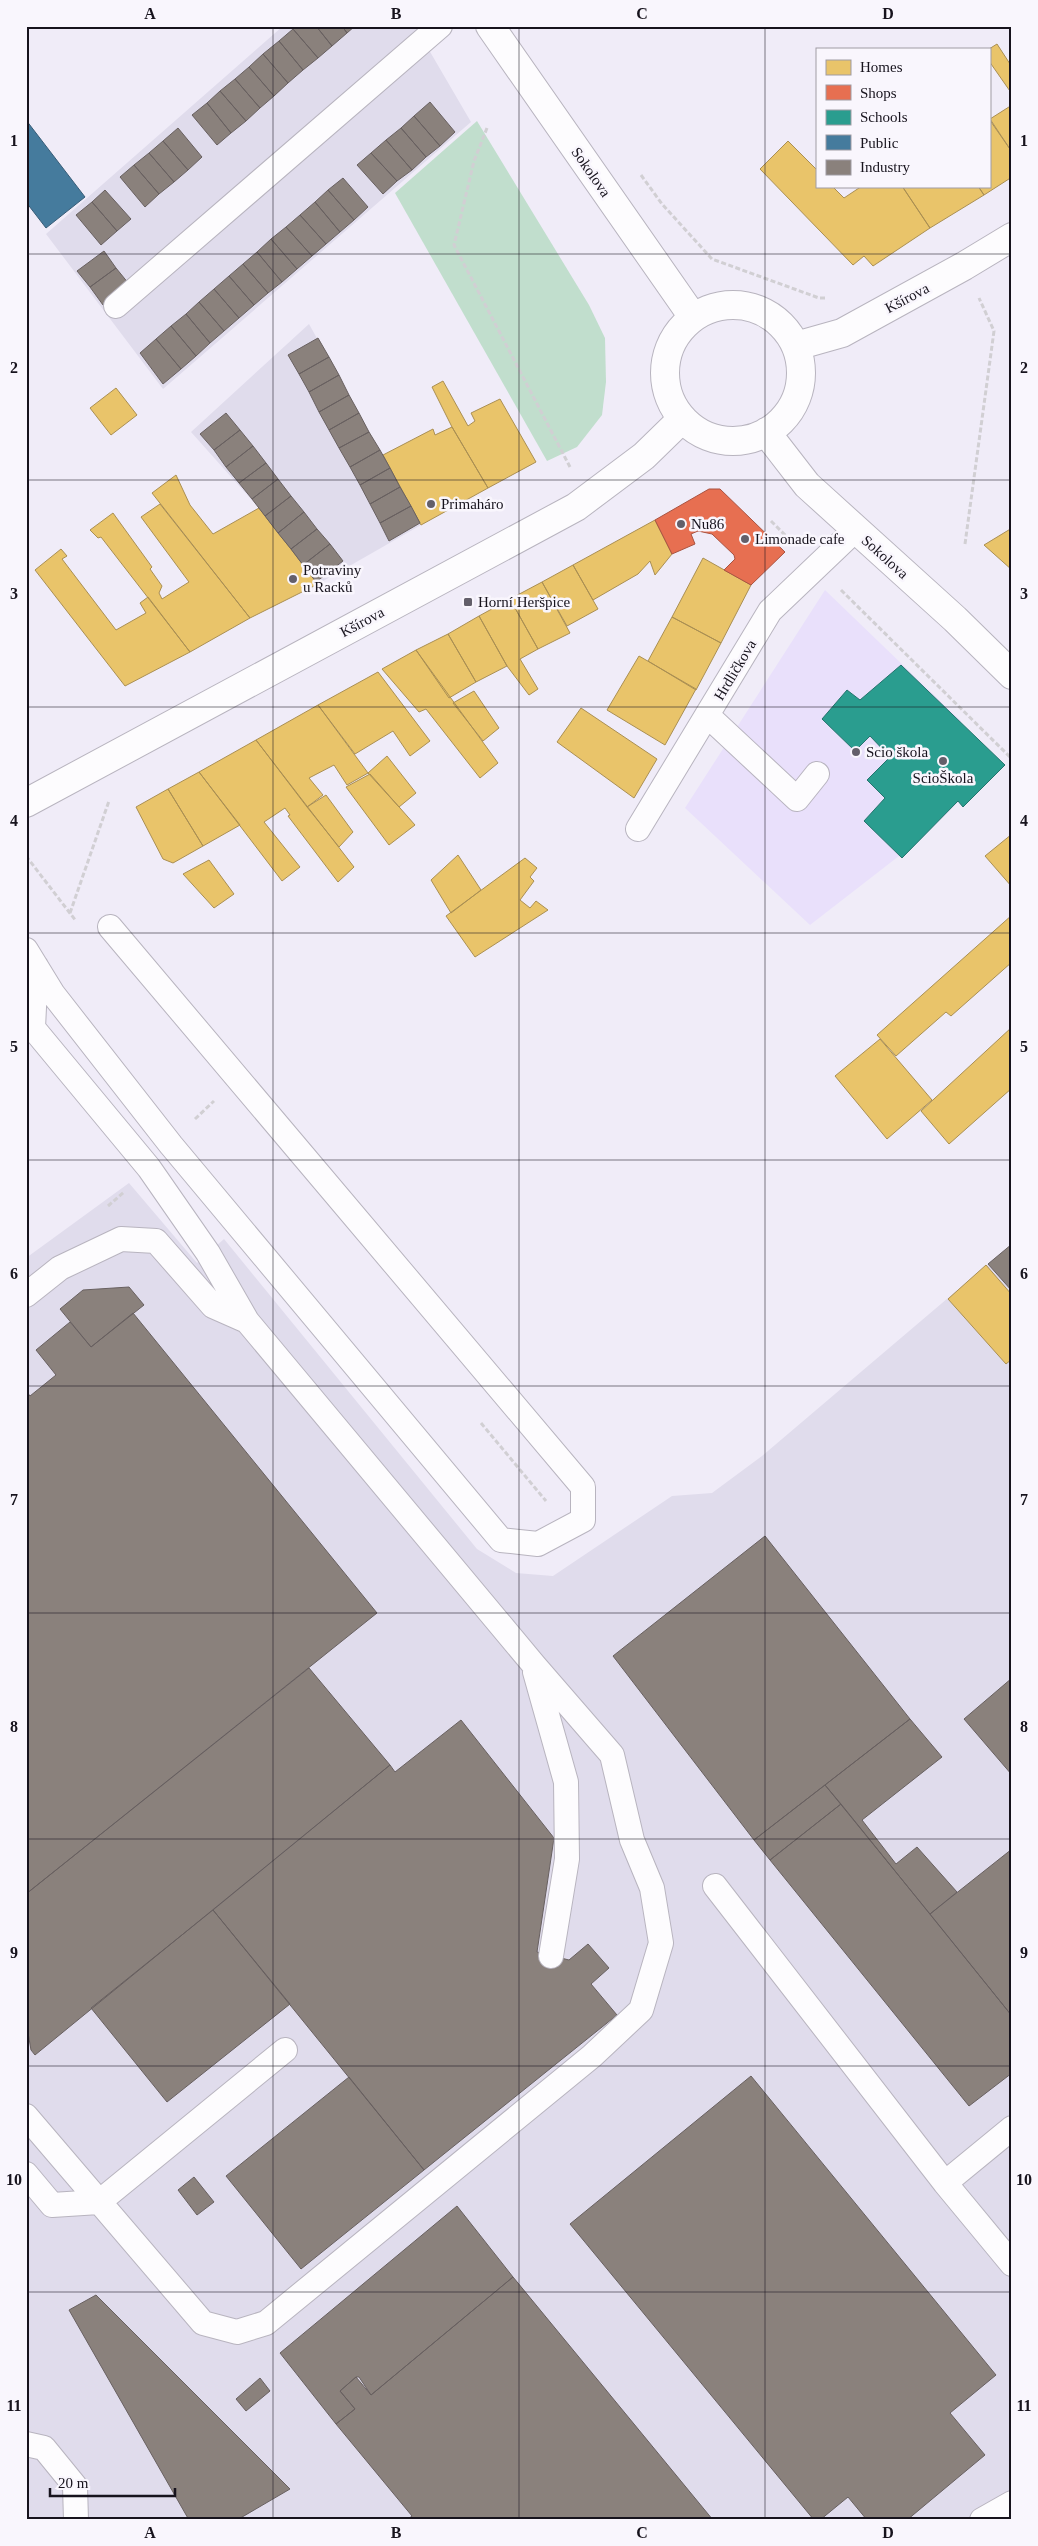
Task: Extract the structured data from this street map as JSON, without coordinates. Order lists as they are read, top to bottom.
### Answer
{
  "streets": {
    "street": ["Sokolova", "Kšírova"],
    "lane": ["Hrdličkova"]
  },
  "crossings": [
    ["Sokolova", "Kšírova"],
    ["Sokolova", "Hrdličkova"]
  ],
  "places": {
    "other": [
      "Primaháro",
      "Nu86",
      "Limonade cafe",
      "Potraviny u Racků",
      "Scio škola",
      "ScioŠkola"
    ],
    "transit": ["Horní Heršpice"]
  },
  "legend": [
    "Homes",
    "Shops",
    "Schools",
    "Public",
    "Industry"
  ],
  "scale_bar": "20 m",
  "grid": {
    "columns": [
      "A",
      "B",
      "C",
      "D"
    ],
    "rows": [
      "1",
      "2",
      "3",
      "4",
      "5",
      "6",
      "7",
      "8",
      "9",
      "10",
      "11"
    ]
  }
}
